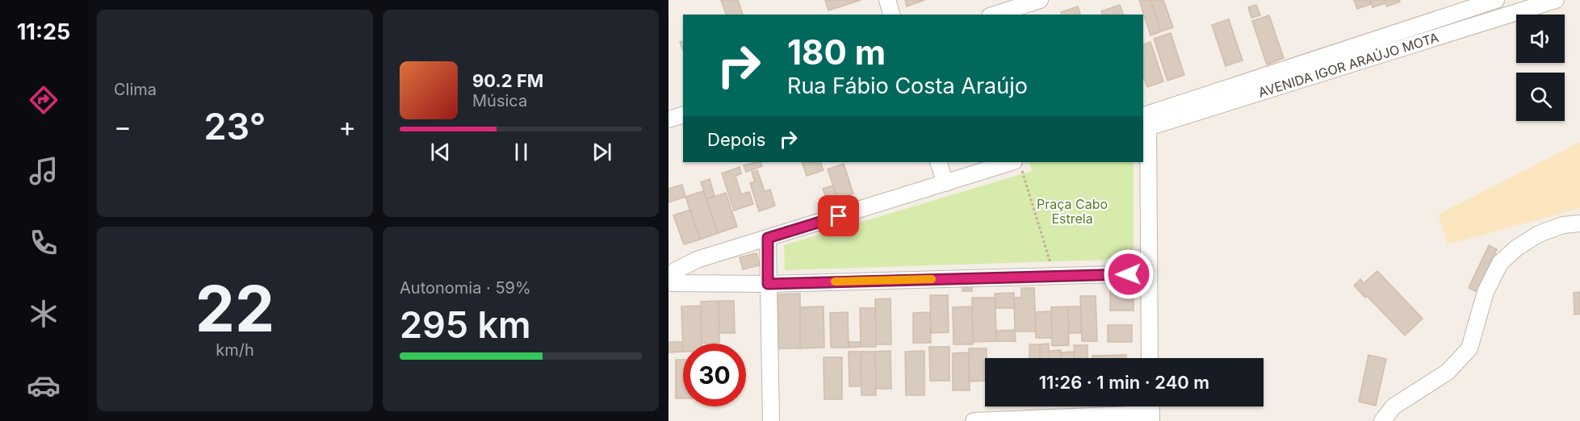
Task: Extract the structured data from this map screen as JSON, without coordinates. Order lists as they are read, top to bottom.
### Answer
{
  "streets": {
    "street": ["AVENIDA IGOR ARAÚJO MOTA"]
  },
  "parks": ["Praça Cabo Estrela"],
  "page": {
    "tabs": "11:25",
    "tile": [
      "Clima",
      ["22", "km/h"],
      ["Autonomia · 59%", "295 km"]
    ],
    "turn": ["180 m", "Rua Fábio Costa Araújo"],
    "song": ["90.2 FM", "Música"],
    "heat": ["−", "23°", "+"],
    "then": "Depois",
    "limit": "30",
    "trip": "11:26 · 1 min · 240 m"
  }
}
